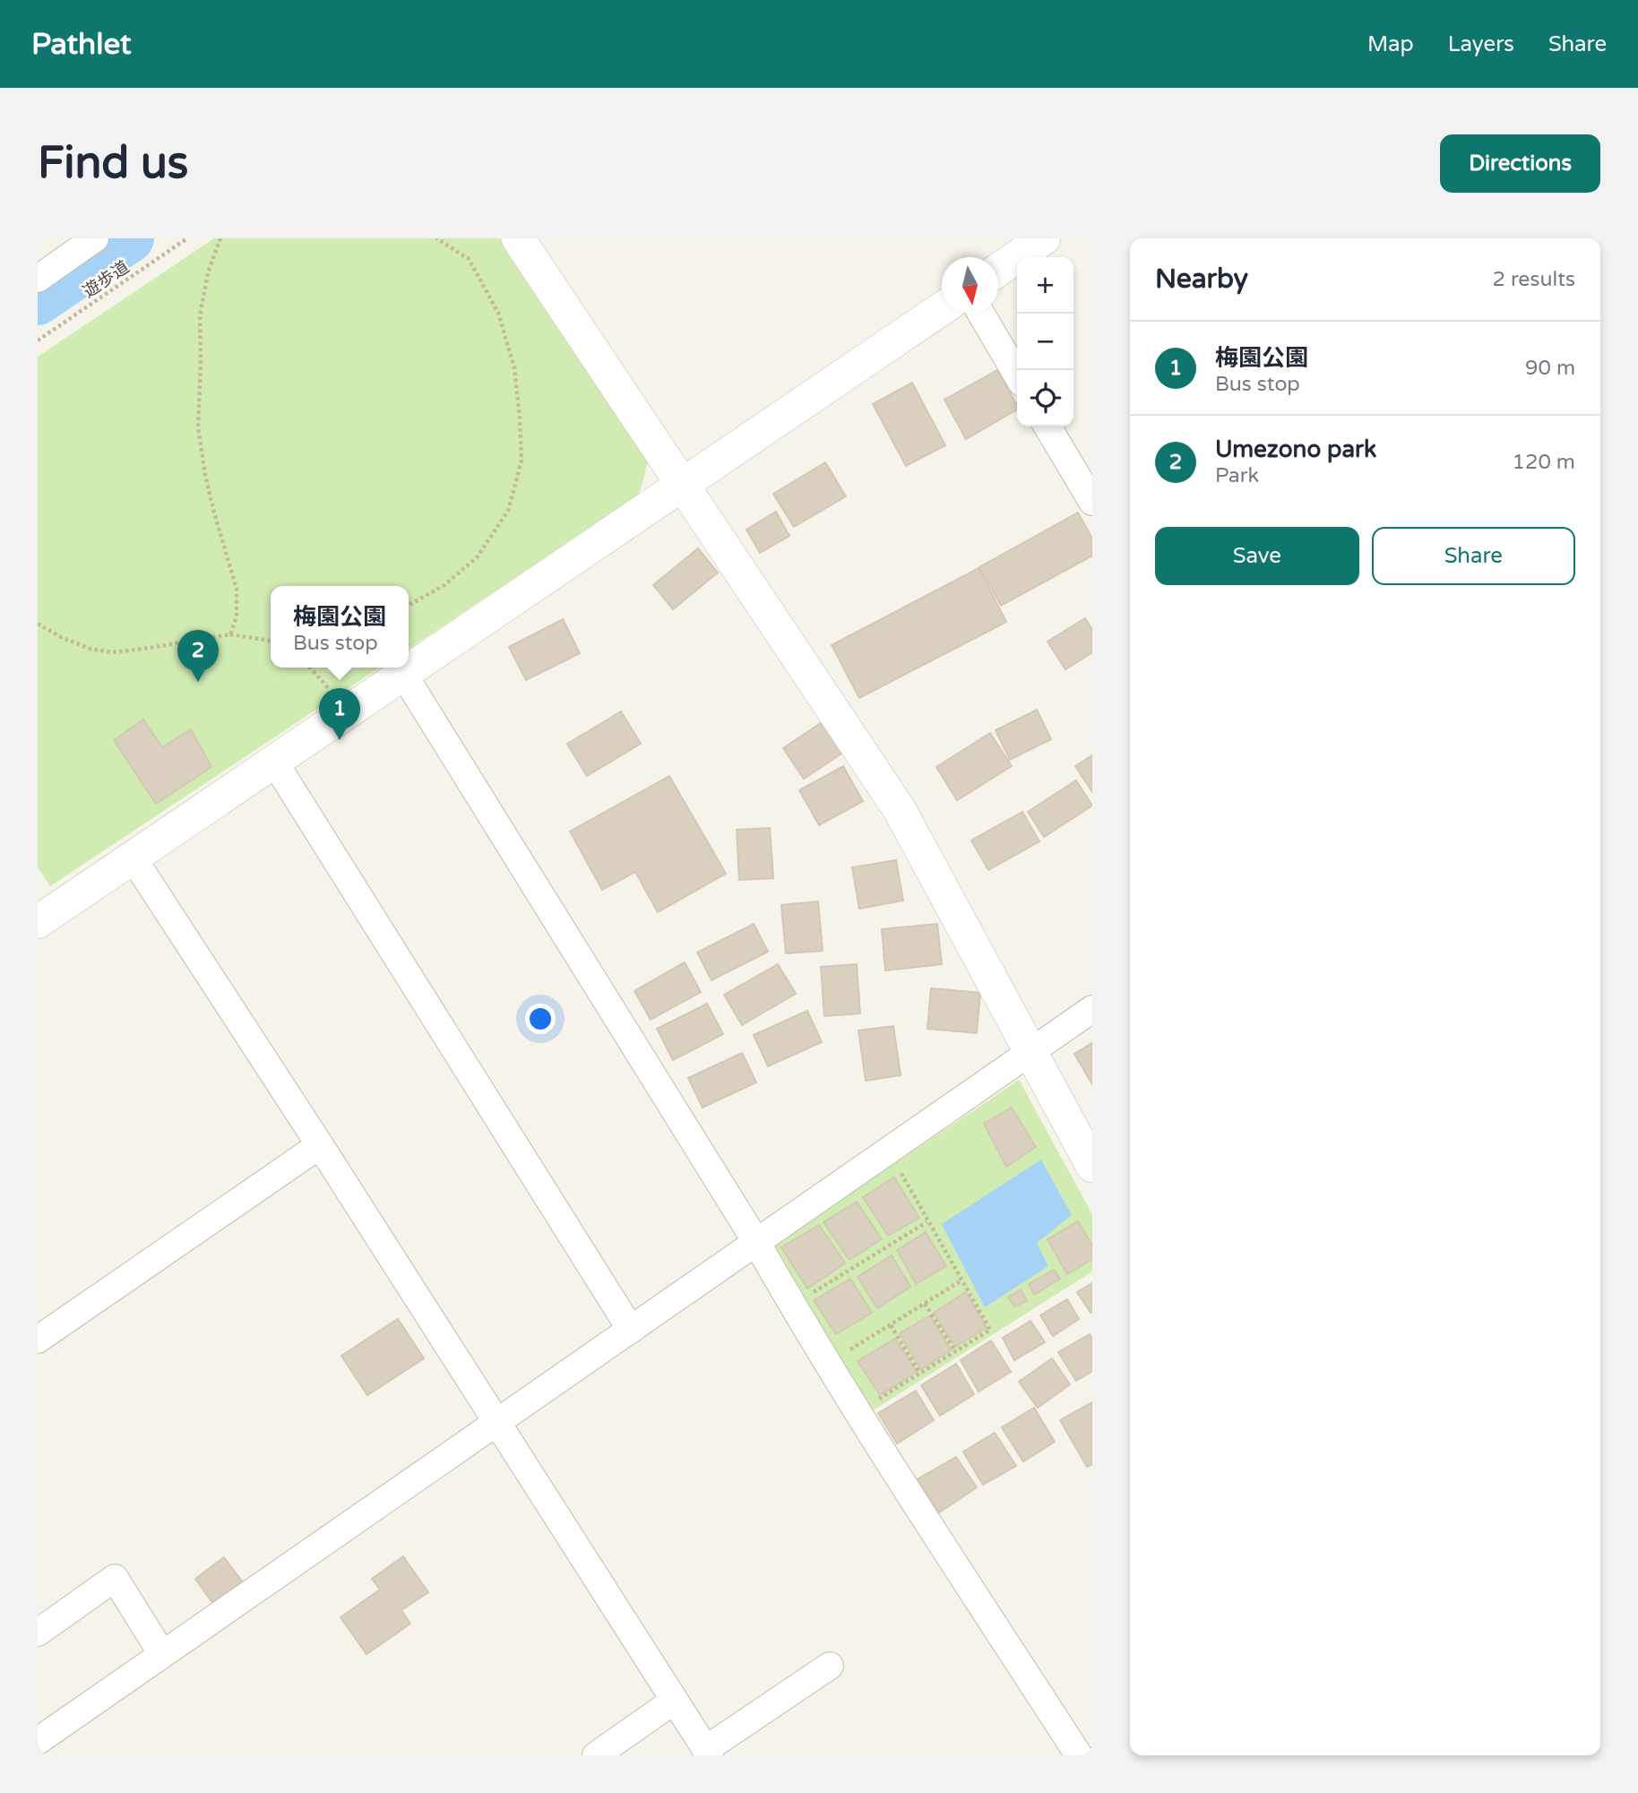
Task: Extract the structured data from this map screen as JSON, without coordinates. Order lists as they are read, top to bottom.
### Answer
{
  "streets": {
    "path": ["遊歩道"]
  },
  "north": "bottom",
  "page": {
    "header": "Pathlet",
    "nav": ["Map", "Layers", "Share"],
    "buttons": [
      "Directions",
      ["Save", "Share"]
    ],
    "title": "Find us",
    "heading": ["Nearby", "2 results"],
    "map_buttons": ["+", "−"],
    "list": [
      {
        "mark": "1",
        "name": "梅園公園",
        "note": "Bus stop",
        "value": "90 m"
      },
      {
        "mark": "2",
        "name": "Umezono park",
        "note": "Park",
        "value": "120 m"
      }
    ],
    "popup": ["梅園公園", "Bus stop"],
    "pins": ["2", "1"]
  }
}
